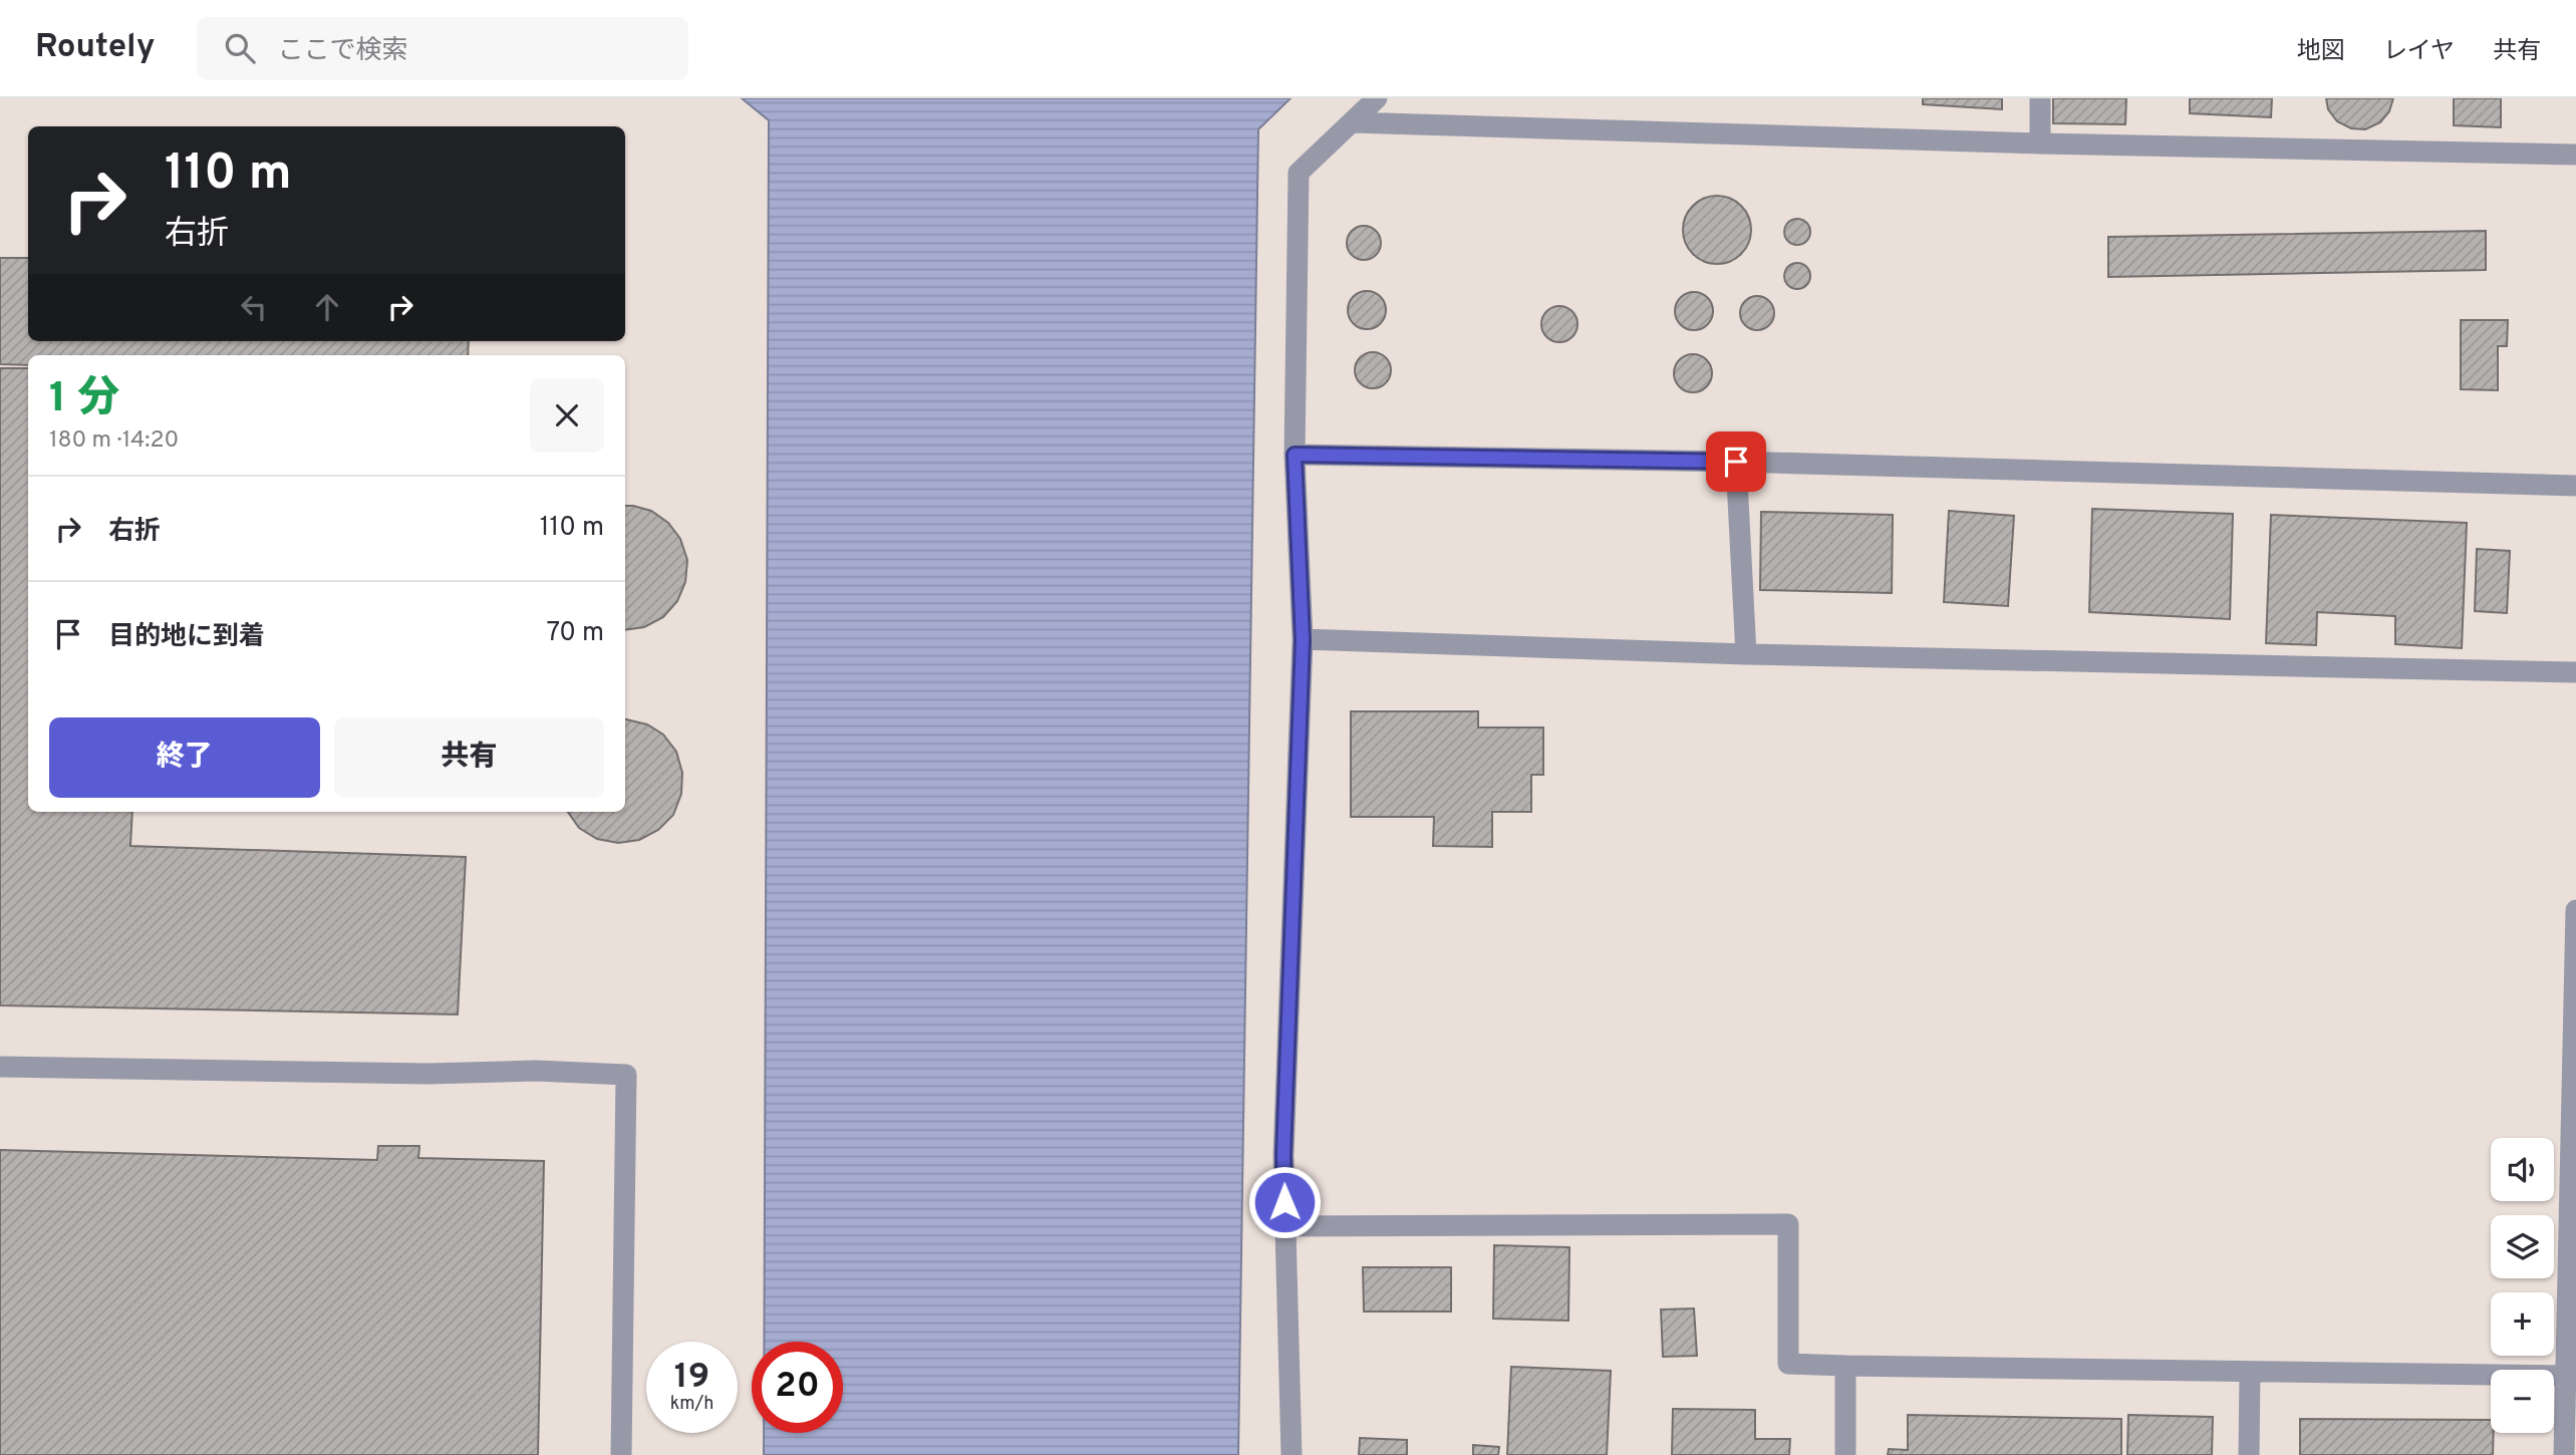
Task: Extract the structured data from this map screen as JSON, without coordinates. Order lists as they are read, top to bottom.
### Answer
{
  "page": {
    "header": "Routely",
    "search": "ここで検索",
    "nav": ["地図", "レイヤ", "共有"],
    "turn": ["110 m", "右折"],
    "heading": ["1 分", "180 m · 14:20"],
    "list": [
      {
        "name": "右折",
        "value": "110 m"
      },
      {
        "name": "目的地に到着",
        "value": "70 m"
      }
    ],
    "buttons": ["終了", "共有"],
    "map_buttons": ["+", "−"],
    "speed": "19 km/h",
    "limit": "20"
  }
}
